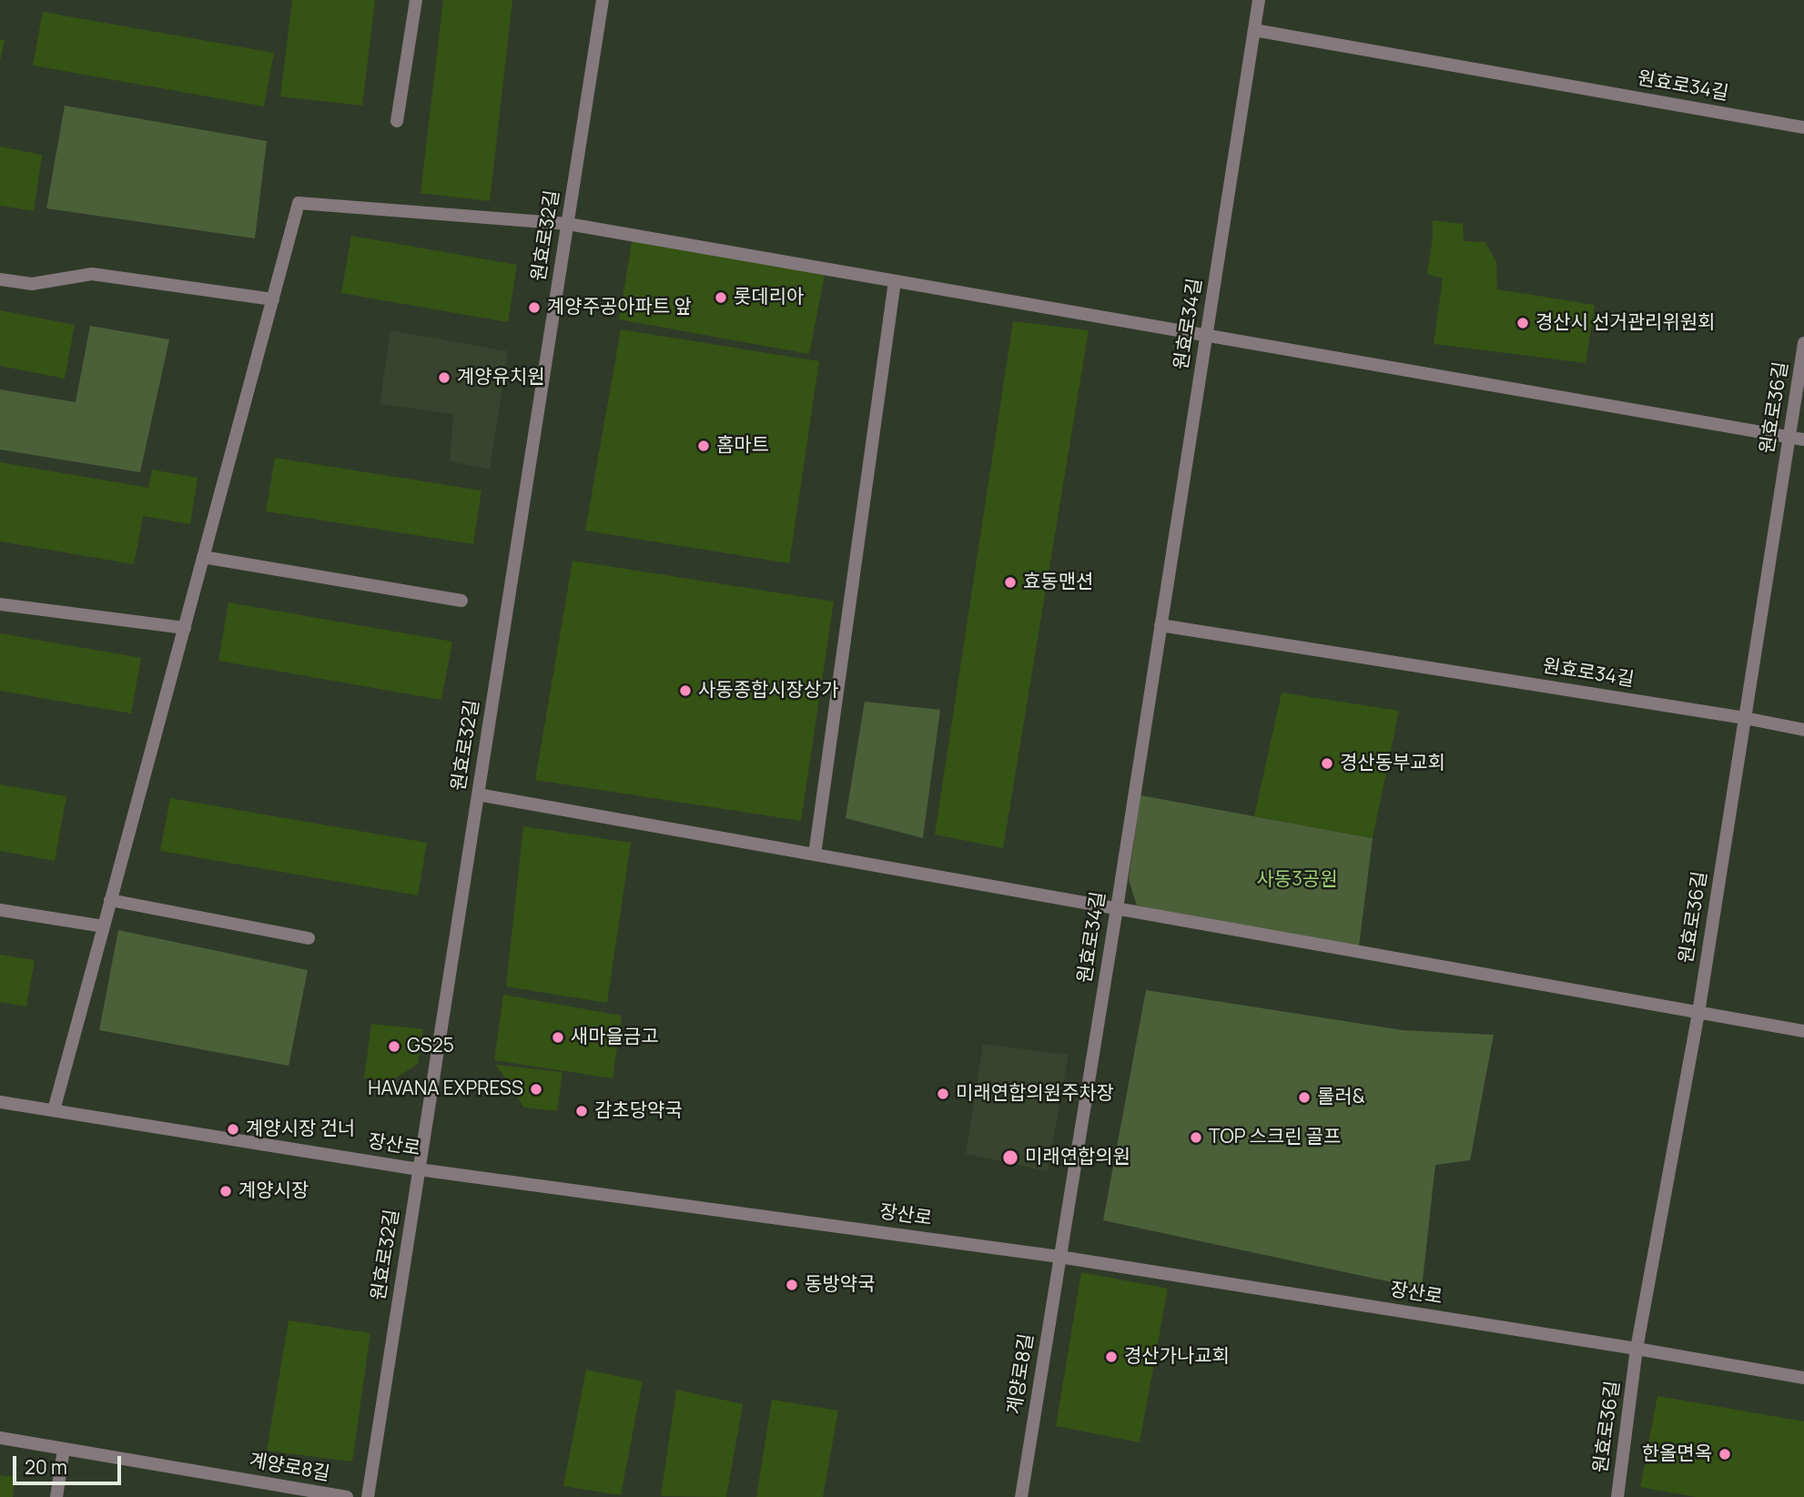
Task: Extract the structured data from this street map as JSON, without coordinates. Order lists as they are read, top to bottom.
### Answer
{
  "streets": {
    "street": [
      "원효로34길",
      "원효로32길",
      "원효로36길",
      "장산로",
      "계양로8길"
    ]
  },
  "crossings": [
    ["원효로34길", "원효로36길"],
    ["원효로34길", "장산로"],
    ["원효로34길", "계양로8길"],
    ["원효로32길", "장산로"],
    ["원효로36길", "장산로"],
    ["장산로", "계양로8길"]
  ],
  "parks": ["사동3공원"],
  "places": [
    "롯데리아",
    "계양주공아파트 앞",
    "경산시 선거관리위원회",
    "계양유치원",
    "홈마트",
    "효동맨션",
    "사동종합시장상가",
    "경산동부교회",
    "새마을금고",
    "GS25",
    "HAVANA EXPRESS",
    "미래연합의원주차장",
    "롤러&",
    "감초당약국",
    "계양시장 건너",
    "TOP 스크린 골프",
    "미래연합의원",
    "계양시장",
    "동방약국",
    "경산가나교회",
    "한올면옥"
  ],
  "scale_bar": "20 m"
}
